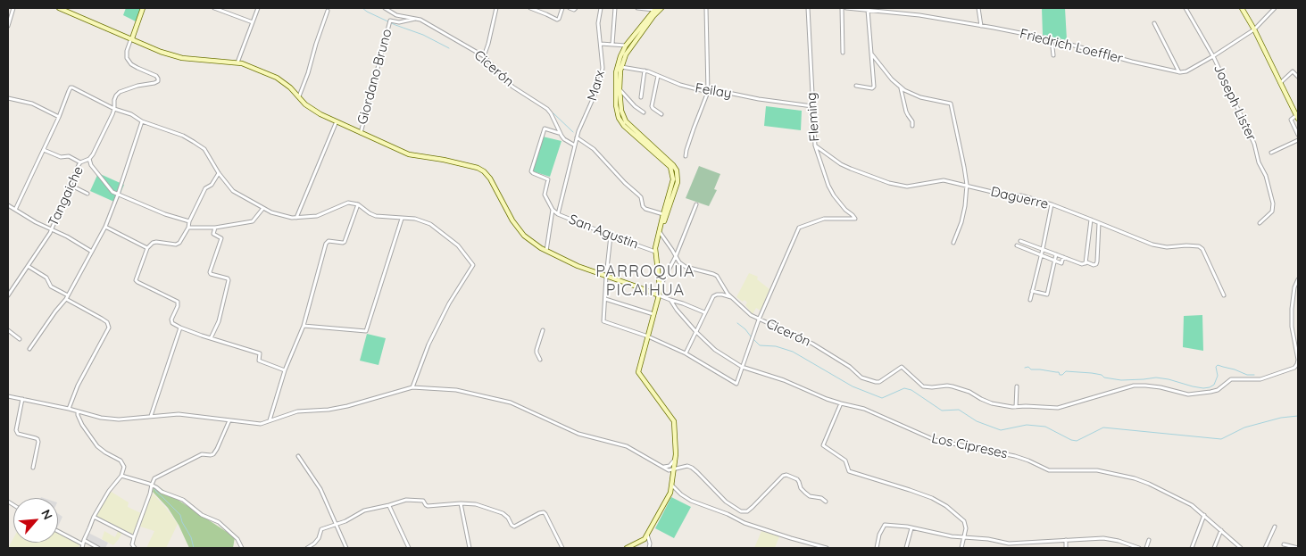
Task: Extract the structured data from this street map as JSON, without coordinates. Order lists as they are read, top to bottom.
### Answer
{
  "streets": {
    "street": [
      "Friedrich Loeffler",
      "Cicerón",
      "Giordano Bruno",
      "Marx",
      "Feilay",
      "Joseph Lister",
      "Fleming",
      "Tangaiche",
      "Daguerre",
      "San Agustin",
      "Los Cipreses"
    ]
  },
  "crossings": [
    ["Cicerón", "Giordano Bruno"],
    ["Cicerón", "Marx"],
    ["Cicerón", "Fleming"],
    ["Marx", "San Agustin"],
    ["Feilay", "Fleming"],
    ["Fleming", "Daguerre"]
  ],
  "districts": ["PARROQUIA PICAIHUA"],
  "north": "top right"
}
